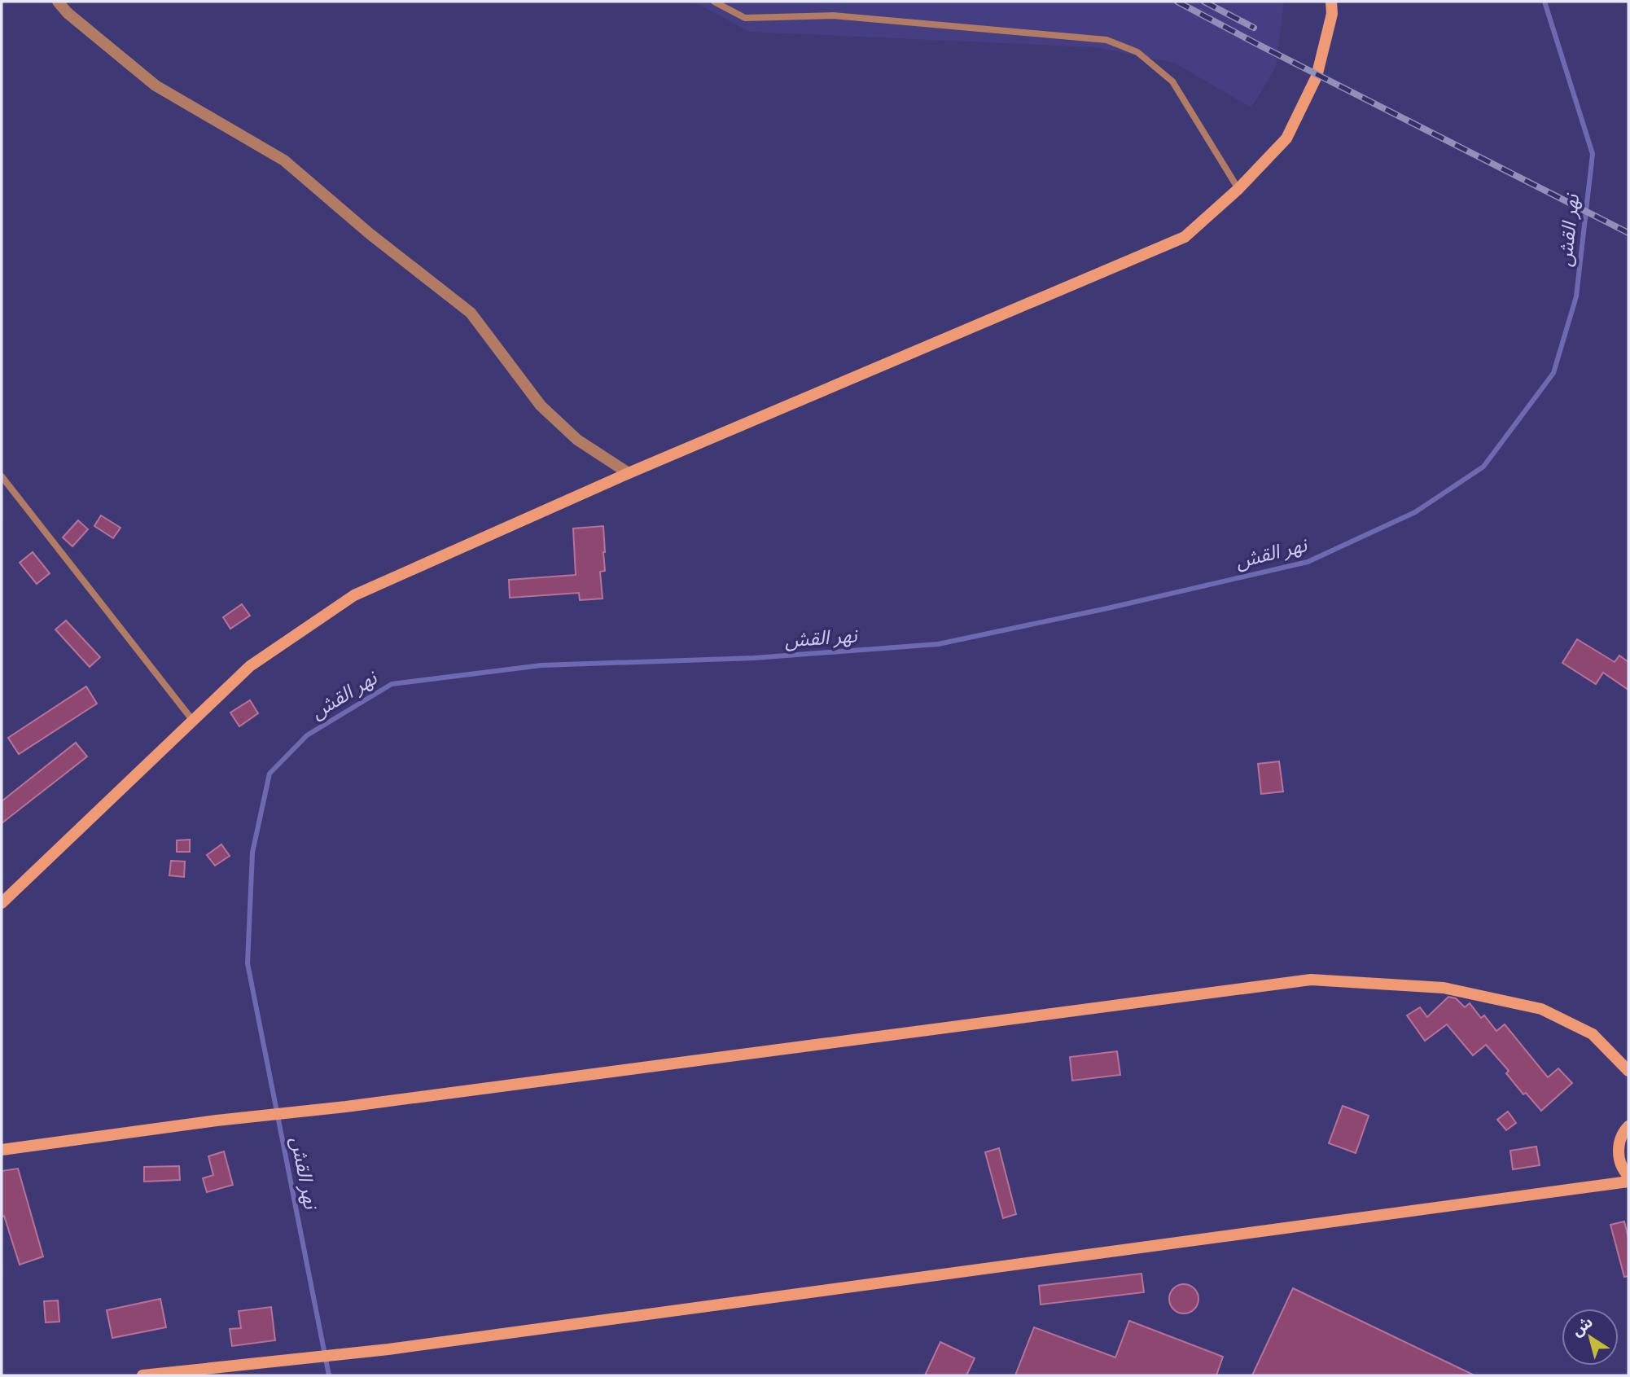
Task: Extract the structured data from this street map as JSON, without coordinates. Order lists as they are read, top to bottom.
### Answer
{
  "water": ["نهر القش"],
  "north": "top left"
}
